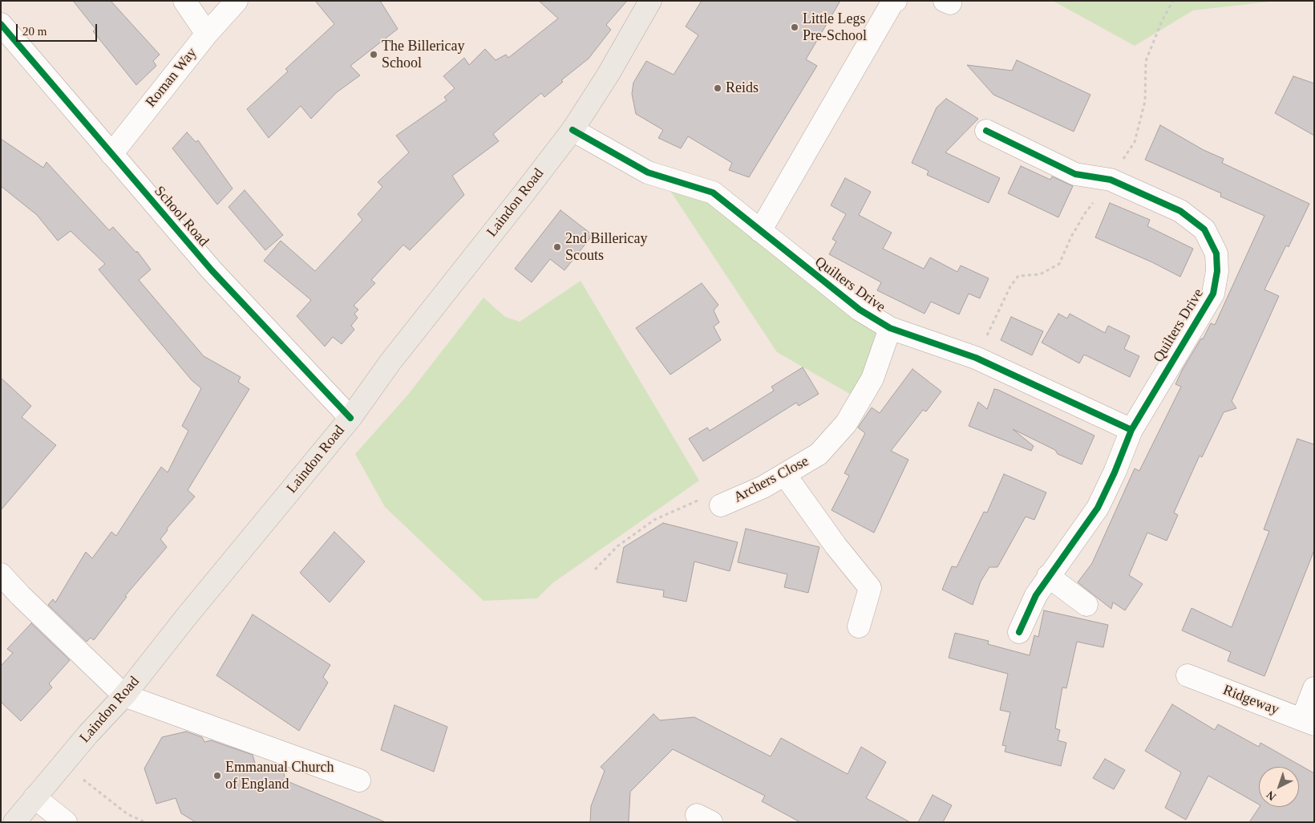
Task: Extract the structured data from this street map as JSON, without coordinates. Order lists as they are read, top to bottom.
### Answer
{
  "streets": {
    "main road": ["Laindon Road"],
    "street": [
      "Roman Way",
      "School Road",
      "Quilters Drive",
      "Archers Close",
      "Ridgeway"
    ]
  },
  "crossings": [
    ["Roman Way", "School Road"],
    ["Laindon Road", "School Road"],
    ["Laindon Road", "Quilters Drive"],
    ["Quilters Drive", "Archers Close"]
  ],
  "places": [
    "Little Legs Pre-School",
    "The Billericay School",
    "Reids",
    "2nd Billericay Scouts",
    "Emmanual Church of England"
  ],
  "scale_bar": "20 m",
  "north": "bottom left"
}
